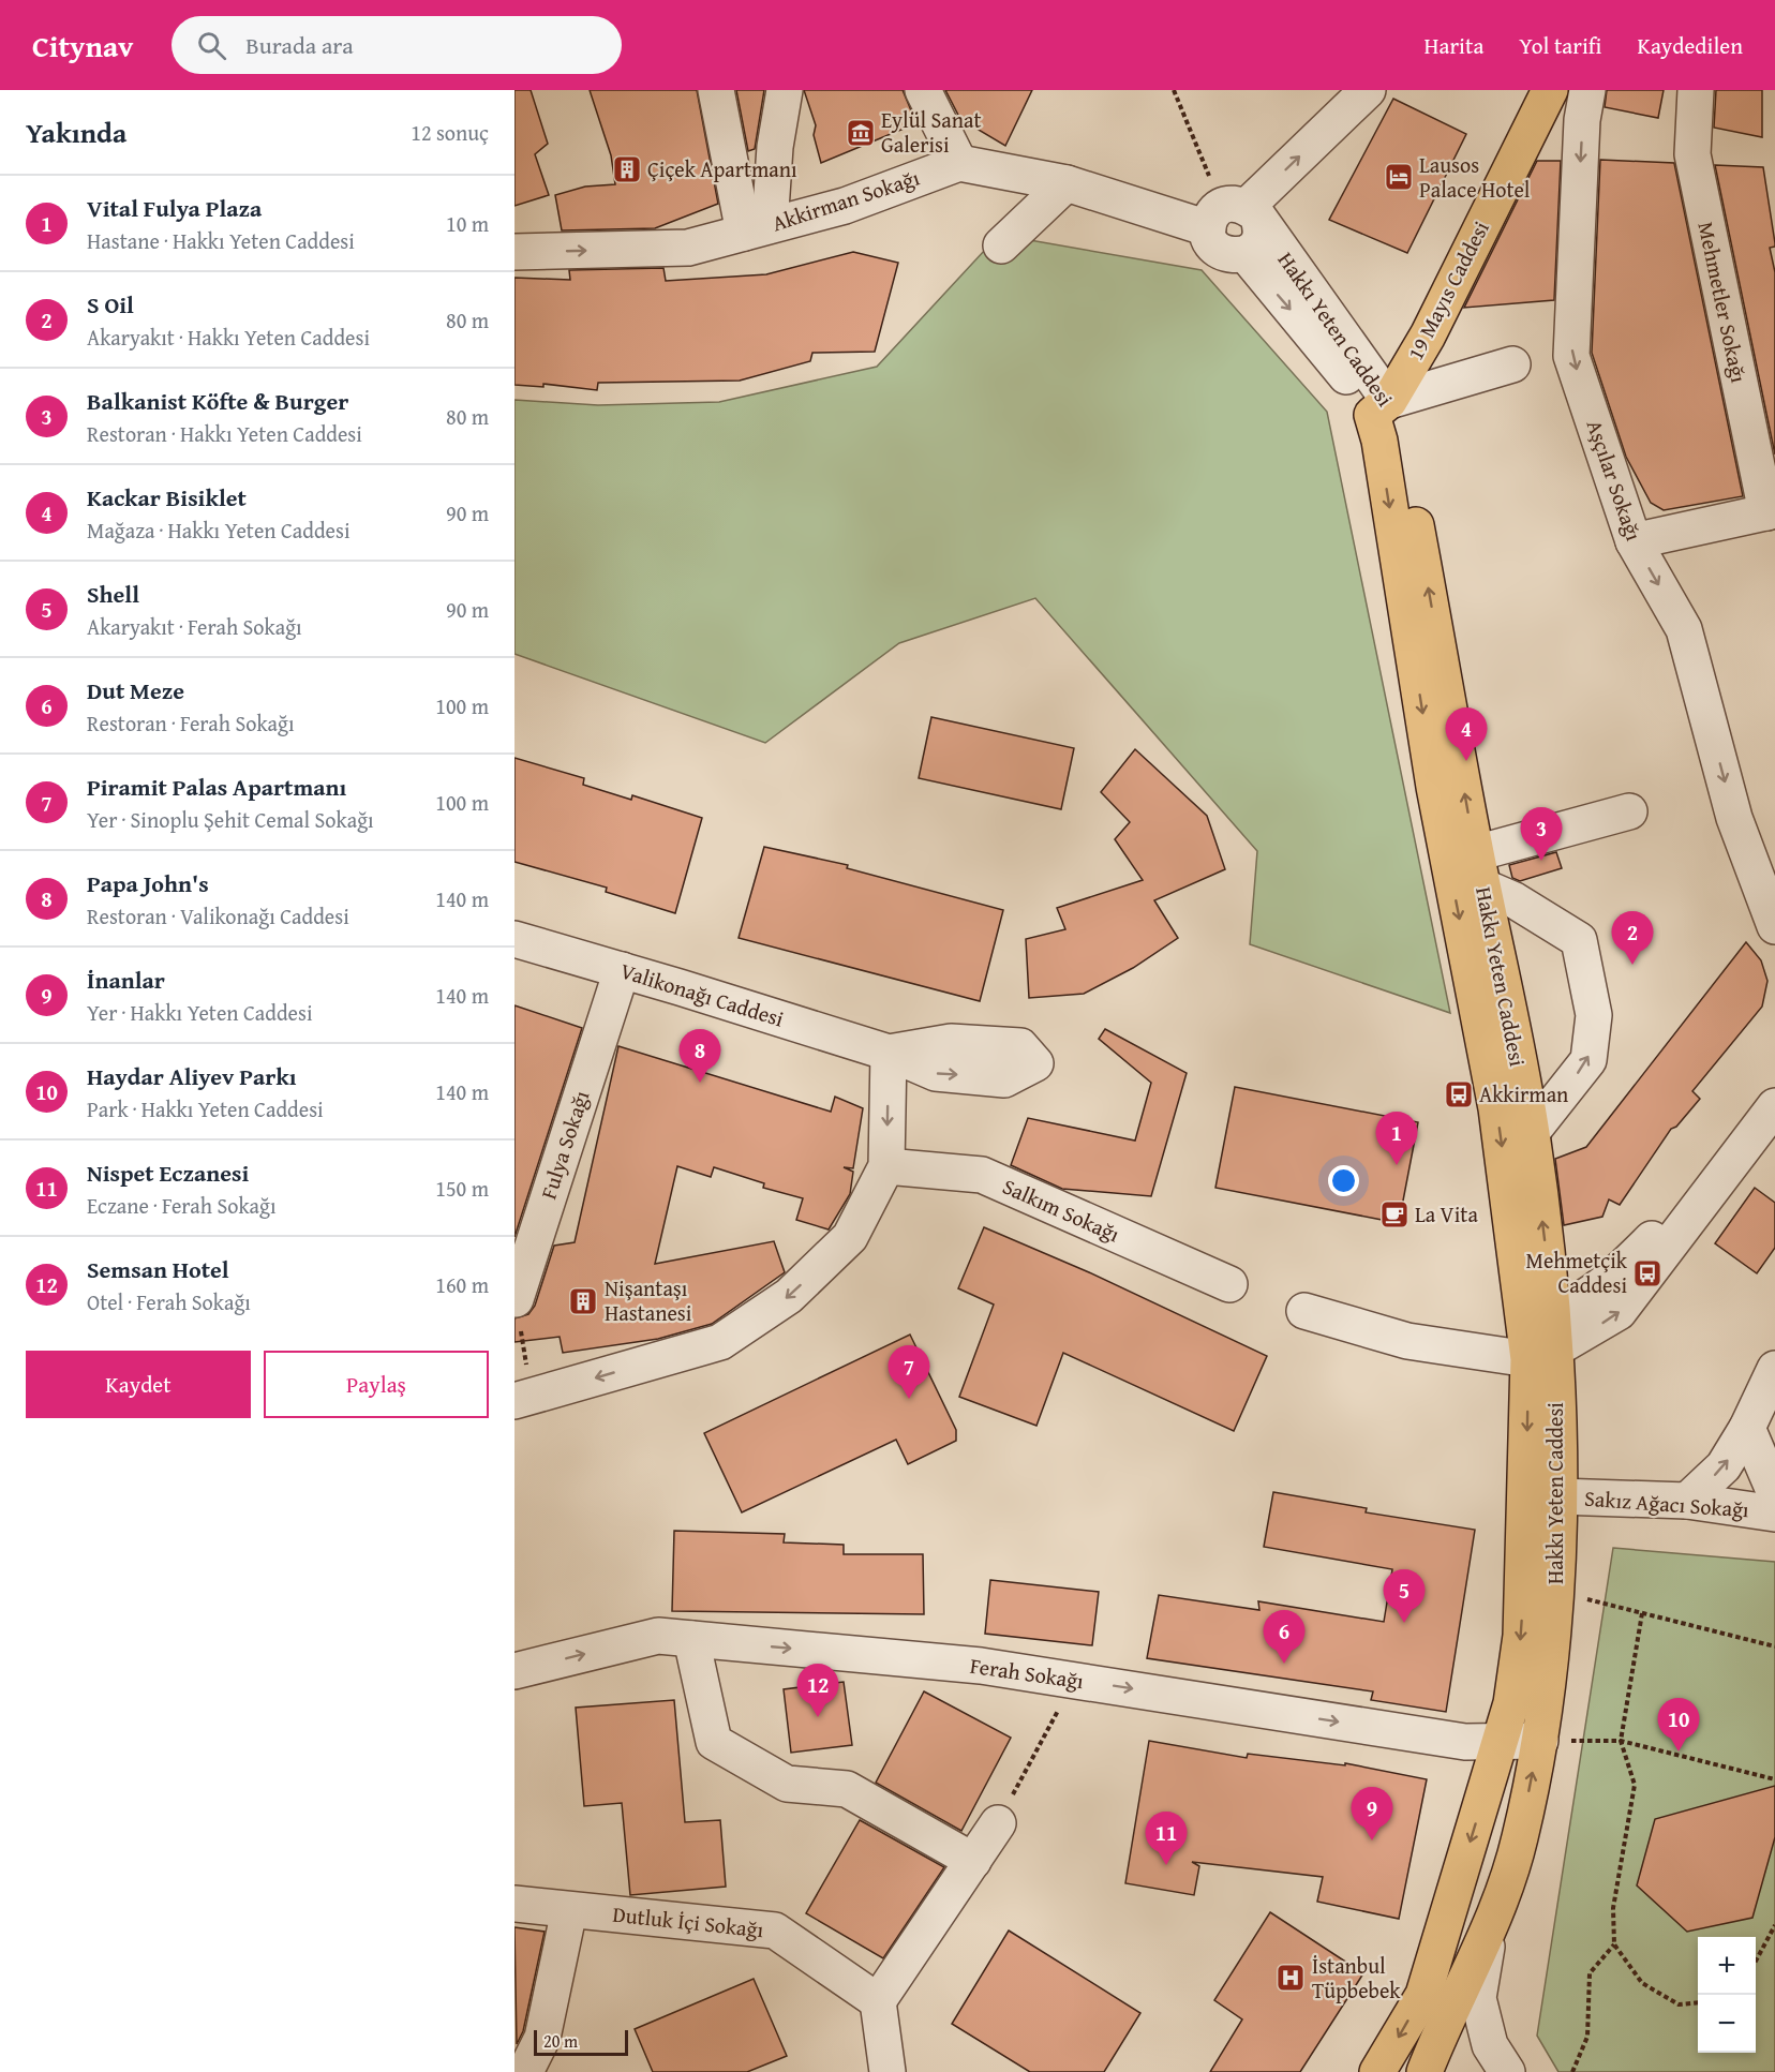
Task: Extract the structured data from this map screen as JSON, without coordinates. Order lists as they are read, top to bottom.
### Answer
{
  "streets": {
    "main road": ["19 Mayıs Caddesi", "Hakkı Yeten Caddesi"],
    "street": [
      "Akkirman Sokağı",
      "Mehmetler Sokağı",
      "Aşçılar Sokağı",
      "Valikonağı Caddesi",
      "Fulya Sokağı",
      "Salkım Sokağı",
      "Sakız Ağacı Sokağı",
      "Ferah Sokağı",
      "Dutluk İçi Sokağı"
    ]
  },
  "crossings": [
    ["19 Mayıs Caddesi", "Hakkı Yeten Caddesi"],
    ["Hakkı Yeten Caddesi", "Sakız Ağacı Sokağı"],
    ["Hakkı Yeten Caddesi", "Ferah Sokağı"],
    ["Valikonağı Caddesi", "Fulya Sokağı"],
    ["Valikonağı Caddesi", "Salkım Sokağı"]
  ],
  "one_way": [
    "Akkirman Sokağı",
    "Aşçılar Sokağı",
    "Valikonağı Caddesi",
    "Ferah Sokağı"
  ],
  "places": {
    "museum": ["Eylül Sanat Galerisi"],
    "building": ["Çiçek Apartmanı", "Nişantaşı Hastanesi"],
    "hotel": ["Lausos Palace Hotel"],
    "bus stop": ["Akkirman", "Mehmetçik Caddesi"],
    "cafe": ["La Vita"],
    "hospital": ["İstanbul Tüpbebek"]
  },
  "scale_bar": "20 m",
  "page": {
    "header": "Citynav",
    "search": "Burada ara",
    "nav": ["Harita", "Yol tarifi", "Kaydedilen"],
    "heading": ["Yakında", "12 sonuç"],
    "list": [
      {
        "mark": "1",
        "name": "Vital Fulya Plaza",
        "note": "Hastane · Hakkı Yeten Caddesi",
        "value": "10 m"
      },
      {
        "mark": "2",
        "name": "S Oil",
        "note": "Akaryakıt · Hakkı Yeten Caddesi",
        "value": "80 m"
      },
      {
        "mark": "3",
        "name": "Balkanist Köfte & Burger",
        "note": "Restoran · Hakkı Yeten Caddesi",
        "value": "80 m"
      },
      {
        "mark": "4",
        "name": "Kackar Bisiklet",
        "note": "Mağaza · Hakkı Yeten Caddesi",
        "value": "90 m"
      },
      {
        "mark": "5",
        "name": "Shell",
        "note": "Akaryakıt · Ferah Sokağı",
        "value": "90 m"
      },
      {
        "mark": "6",
        "name": "Dut Meze",
        "note": "Restoran · Ferah Sokağı",
        "value": "100 m"
      },
      {
        "mark": "7",
        "name": "Piramit Palas Apartmanı",
        "note": "Yer · Sinoplu Şehit Cemal Sokağı",
        "value": "100 m"
      },
      {
        "mark": "8",
        "name": "Papa John's",
        "note": "Restoran · Valikonağı Caddesi",
        "value": "140 m"
      },
      {
        "mark": "9",
        "name": "İnanlar",
        "note": "Yer · Hakkı Yeten Caddesi",
        "value": "140 m"
      },
      {
        "mark": "10",
        "name": "Haydar Aliyev Parkı",
        "note": "Park · Hakkı Yeten Caddesi",
        "value": "140 m"
      },
      {
        "mark": "11",
        "name": "Nispet Eczanesi",
        "note": "Eczane · Ferah Sokağı",
        "value": "150 m"
      },
      {
        "mark": "12",
        "name": "Semsan Hotel",
        "note": "Otel · Ferah Sokağı",
        "value": "160 m"
      }
    ],
    "pins": [
      "4",
      "3",
      "2",
      "8",
      "1",
      "7",
      "5",
      "6",
      "12",
      "10",
      "9",
      "11"
    ],
    "buttons": ["Kaydet", "Paylaş"],
    "map_buttons": ["+", "−"],
    "scale": "20 m"
  }
}
